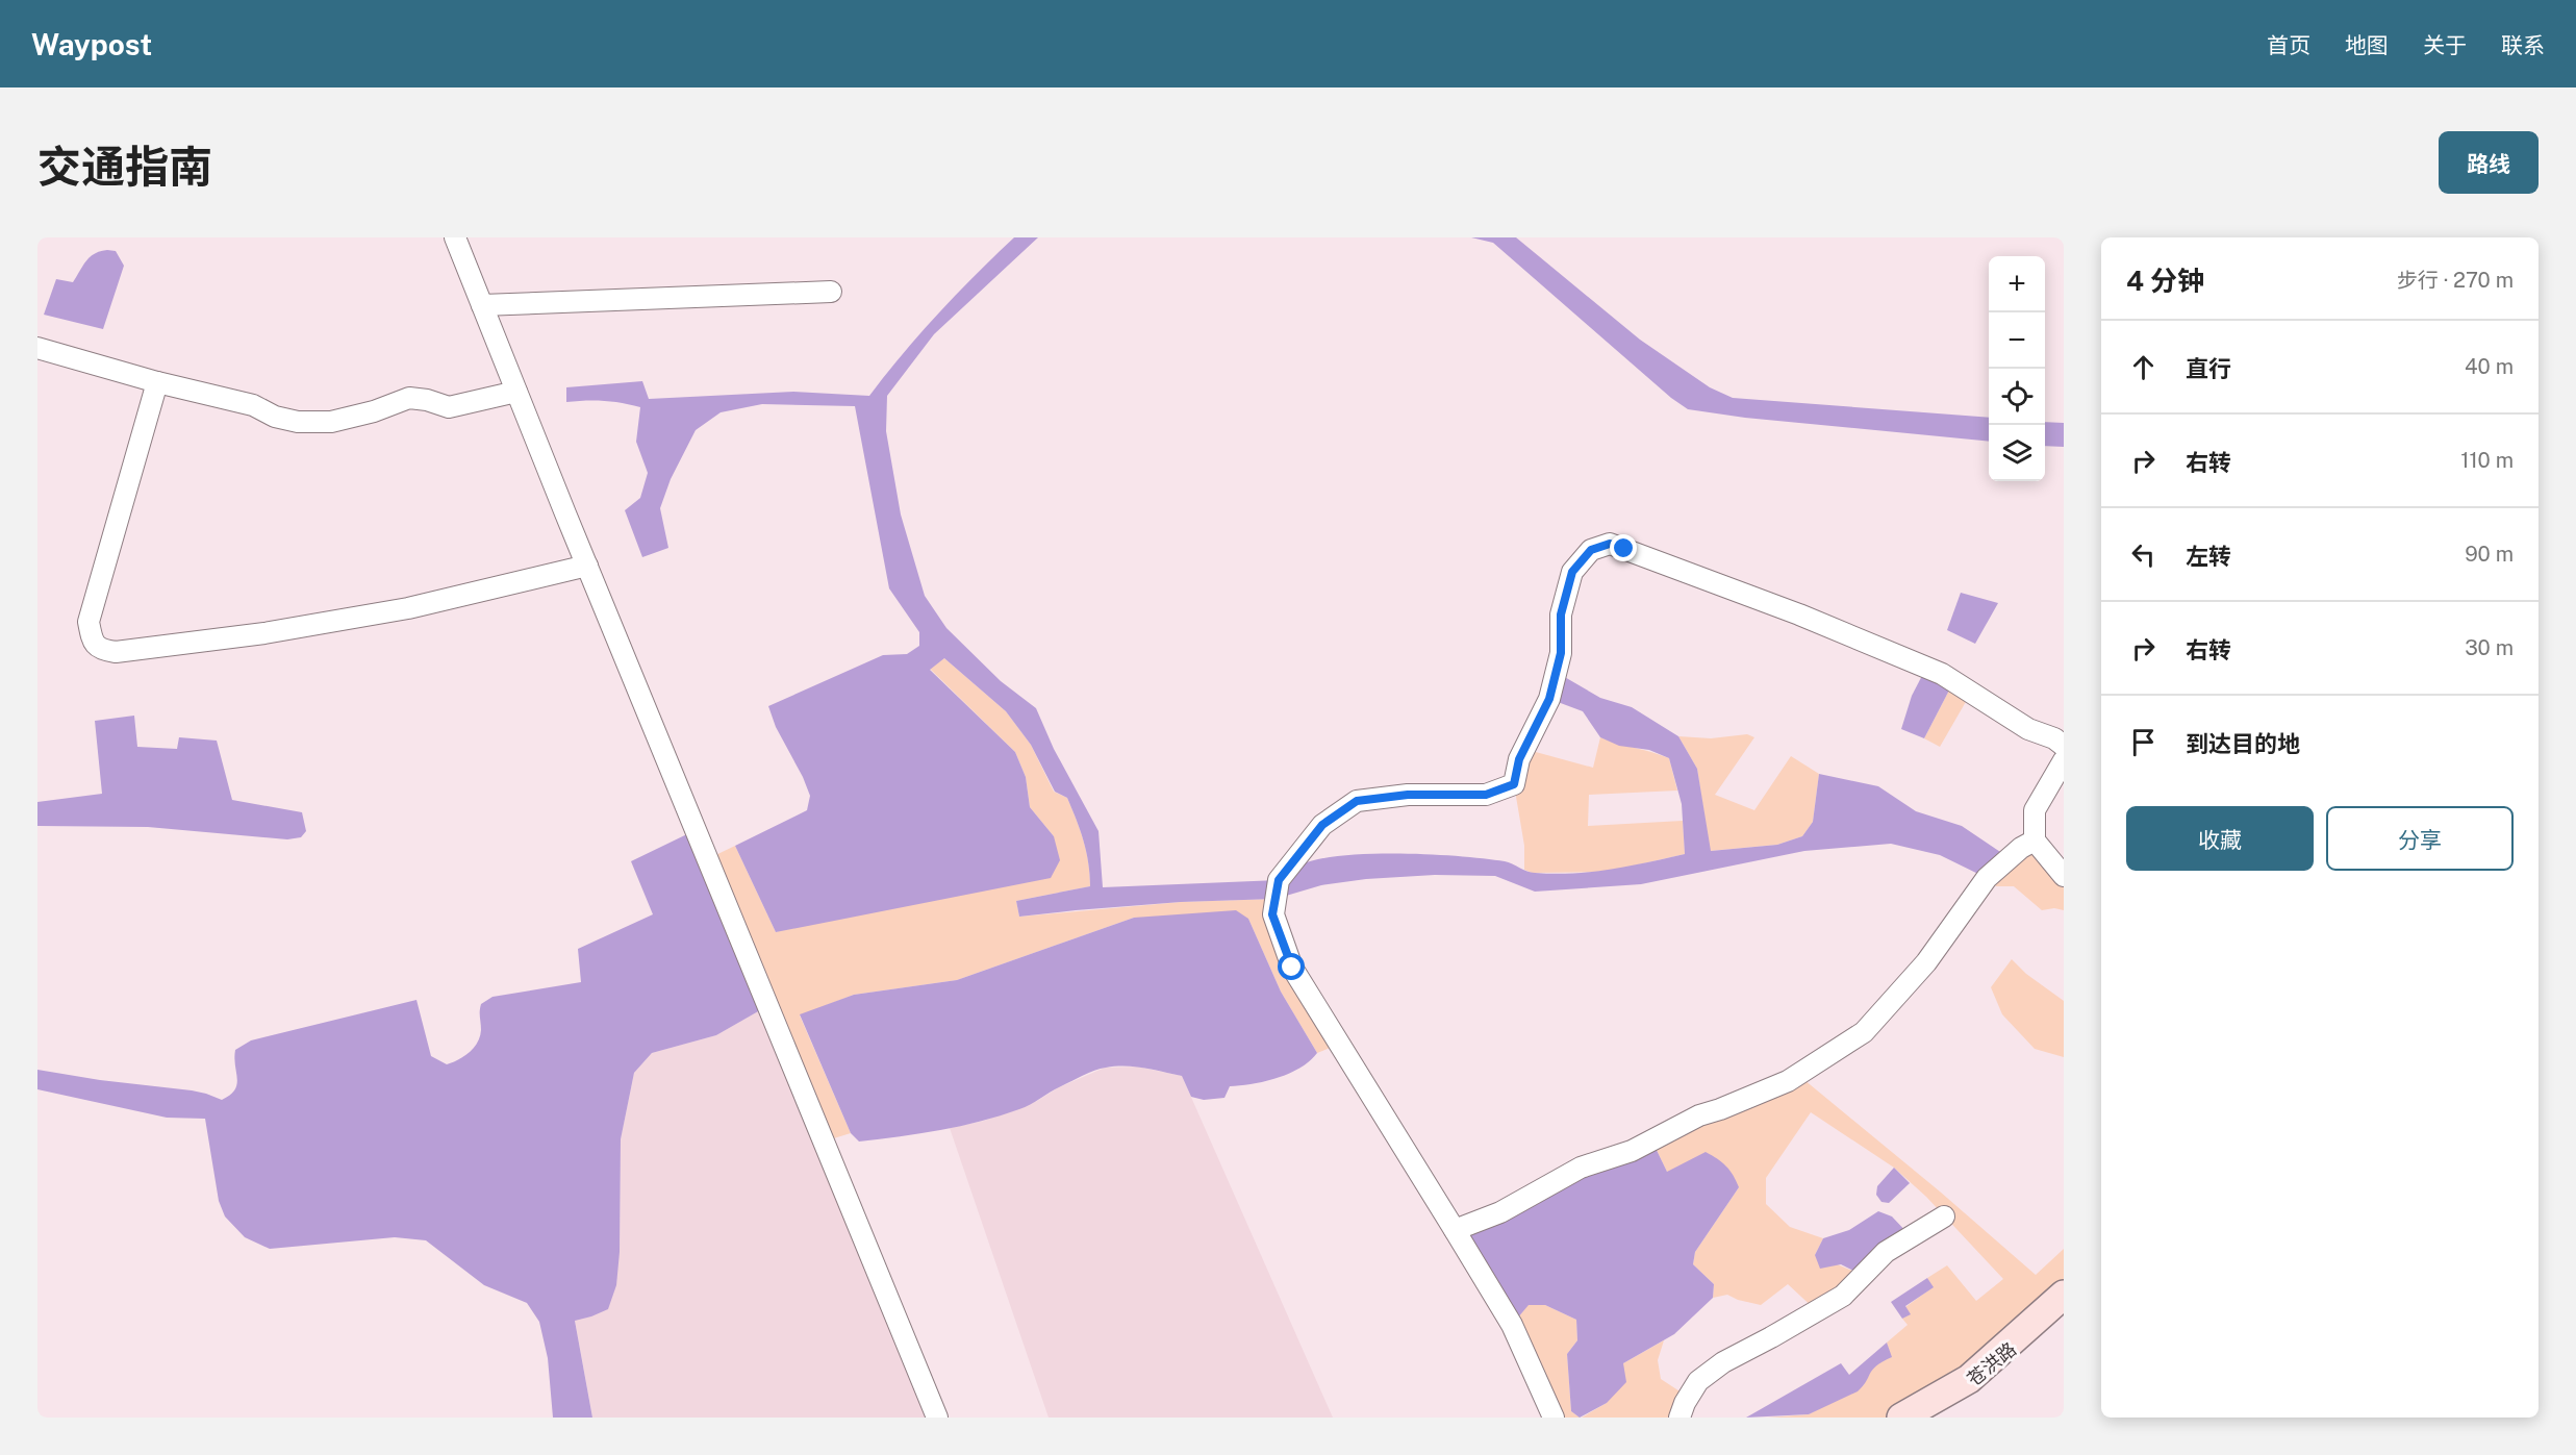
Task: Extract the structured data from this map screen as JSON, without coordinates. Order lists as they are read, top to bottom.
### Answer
{
  "streets": {
    "main road": ["苍洪路"]
  },
  "page": {
    "header": "Waypost",
    "nav": [
      "首页",
      "地图",
      "关于",
      "联系"
    ],
    "title": "交通指南",
    "buttons": [
      "路线",
      ["收藏", "分享"]
    ],
    "heading": ["4 分钟", "步行 · 270 m"],
    "map_buttons": ["+", "−"],
    "list": [
      ["直行", "40 m"],
      ["右转", "110 m"],
      ["左转", "90 m"],
      ["右转", "30 m"],
      "到达目的地"
    ]
  }
}
